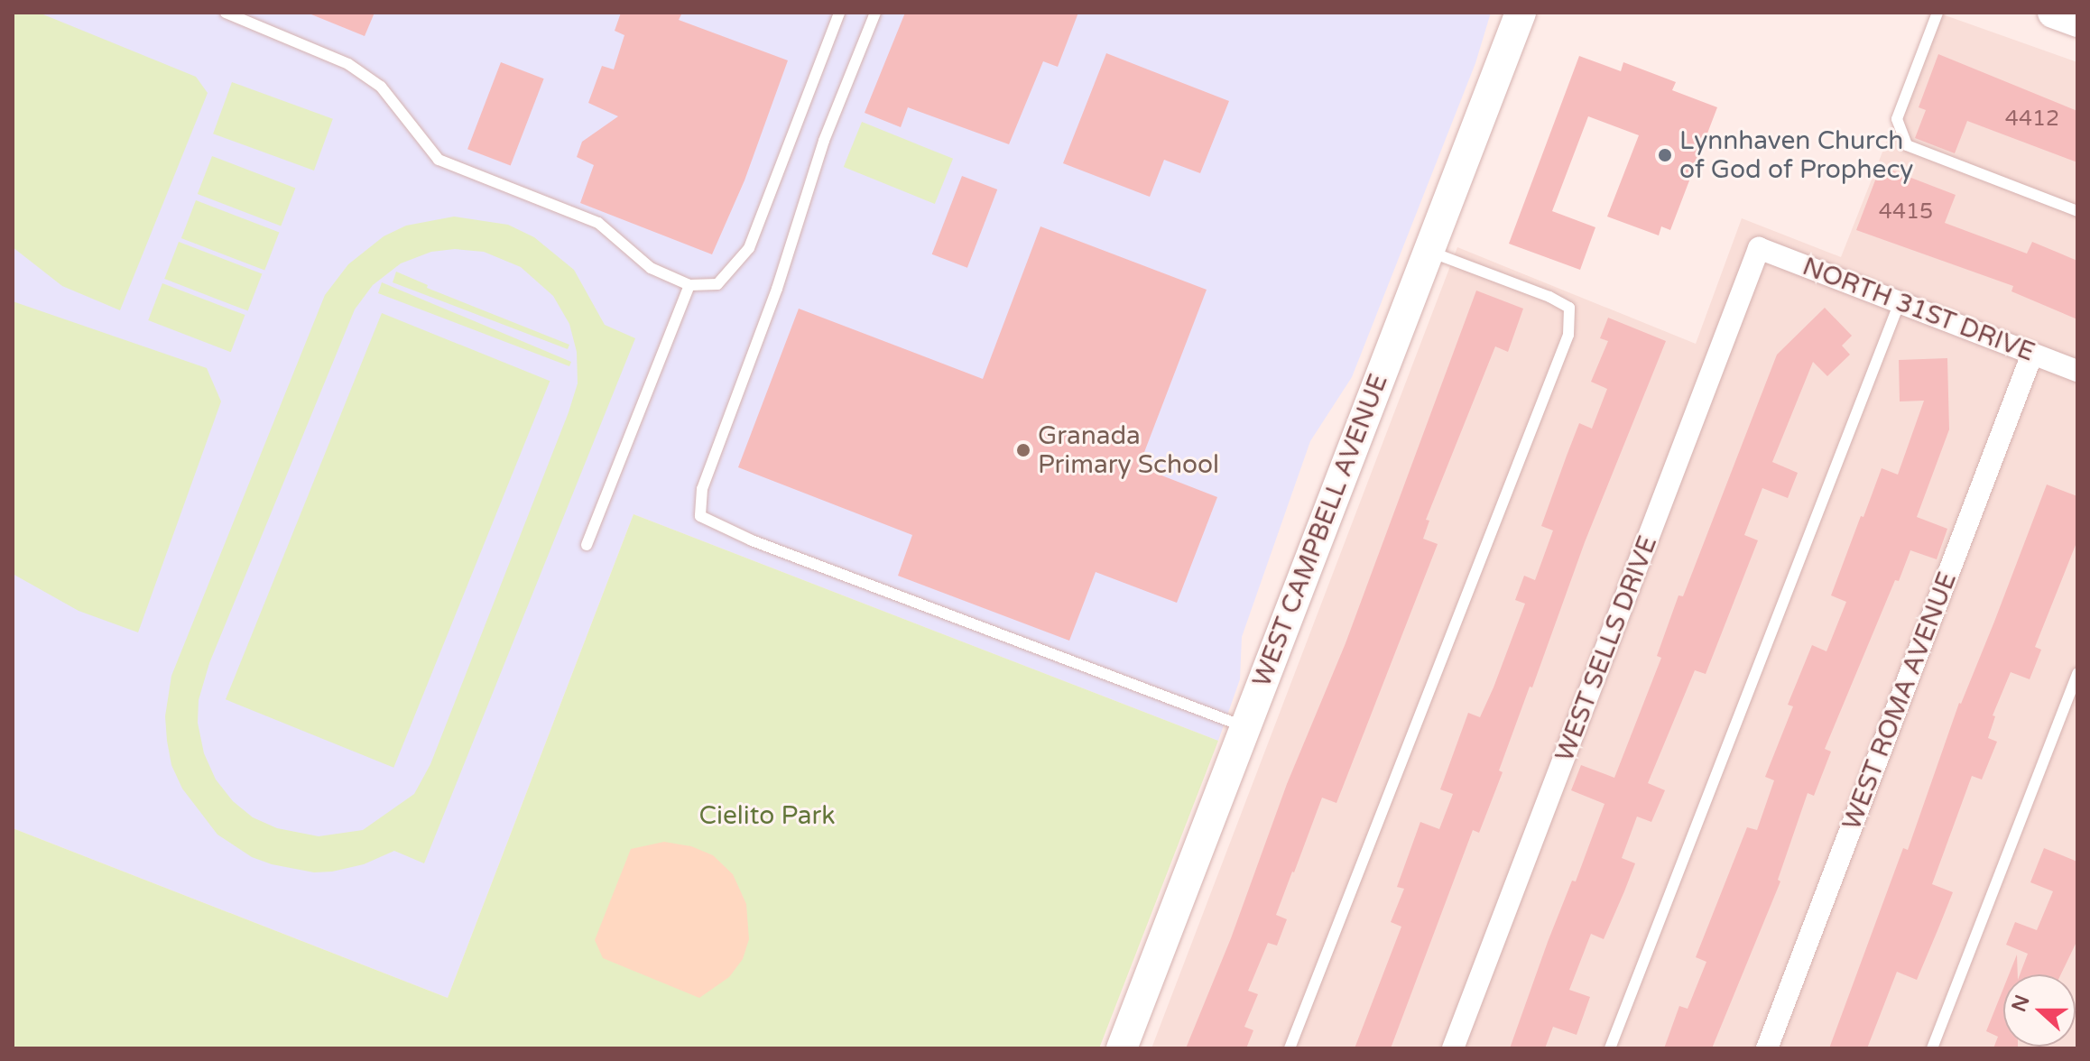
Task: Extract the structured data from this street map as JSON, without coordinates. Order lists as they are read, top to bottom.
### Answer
{
  "streets": {
    "street": [
      "NORTH 31ST DRIVE",
      "WEST CAMPBELL AVENUE",
      "WEST SELLS DRIVE",
      "WEST ROMA AVENUE"
    ]
  },
  "crossings": [
    ["NORTH 31ST DRIVE", "WEST SELLS DRIVE"],
    ["NORTH 31ST DRIVE", "WEST ROMA AVENUE"]
  ],
  "parks": ["Cielito Park"],
  "places": ["Lynnhaven Church of God of Prophecy", "Granada Primary School"],
  "house_numbers": ["4412", "4415"],
  "north": "left"
}
